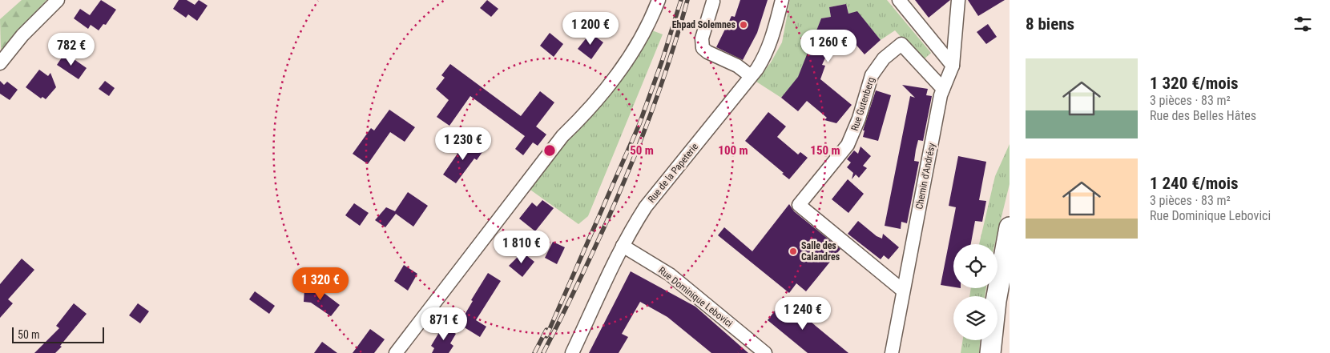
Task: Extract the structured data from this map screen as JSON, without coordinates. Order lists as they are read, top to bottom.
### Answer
{
  "streets": {
    "street": [
      "Rue Gutenberg",
      "Rue de la Papeterie",
      "Chemin d'Andrésy",
      "Rue Dominique Lebovici"
    ]
  },
  "crossings": [
    ["Rue Gutenberg", "Chemin d'Andrésy"],
    ["Rue de la Papeterie", "Rue Dominique Lebovici"]
  ],
  "places": ["Ehpad Solemnes", "Salle des Calandres"],
  "scale_bar": "50 m",
  "page": {
    "heading": "8 biens",
    "price": [
      "1 200 €",
      "1 260 €",
      "782 €",
      "1 230 €",
      "1 810 €",
      "1 320 €",
      "1 240 €",
      "871 €"
    ],
    "list": [
      {
        "name": "1 320 €/mois",
        "note": "3 pièces · 83 m² · Rue des Belles Hâtes"
      },
      {
        "name": "1 240 €/mois",
        "note": "3 pièces · 83 m² · Rue Dominique Lebovici"
      }
    ],
    "scale": "50 m"
  },
  "rings": ["50 m", "100 m", "150 m"]
}
